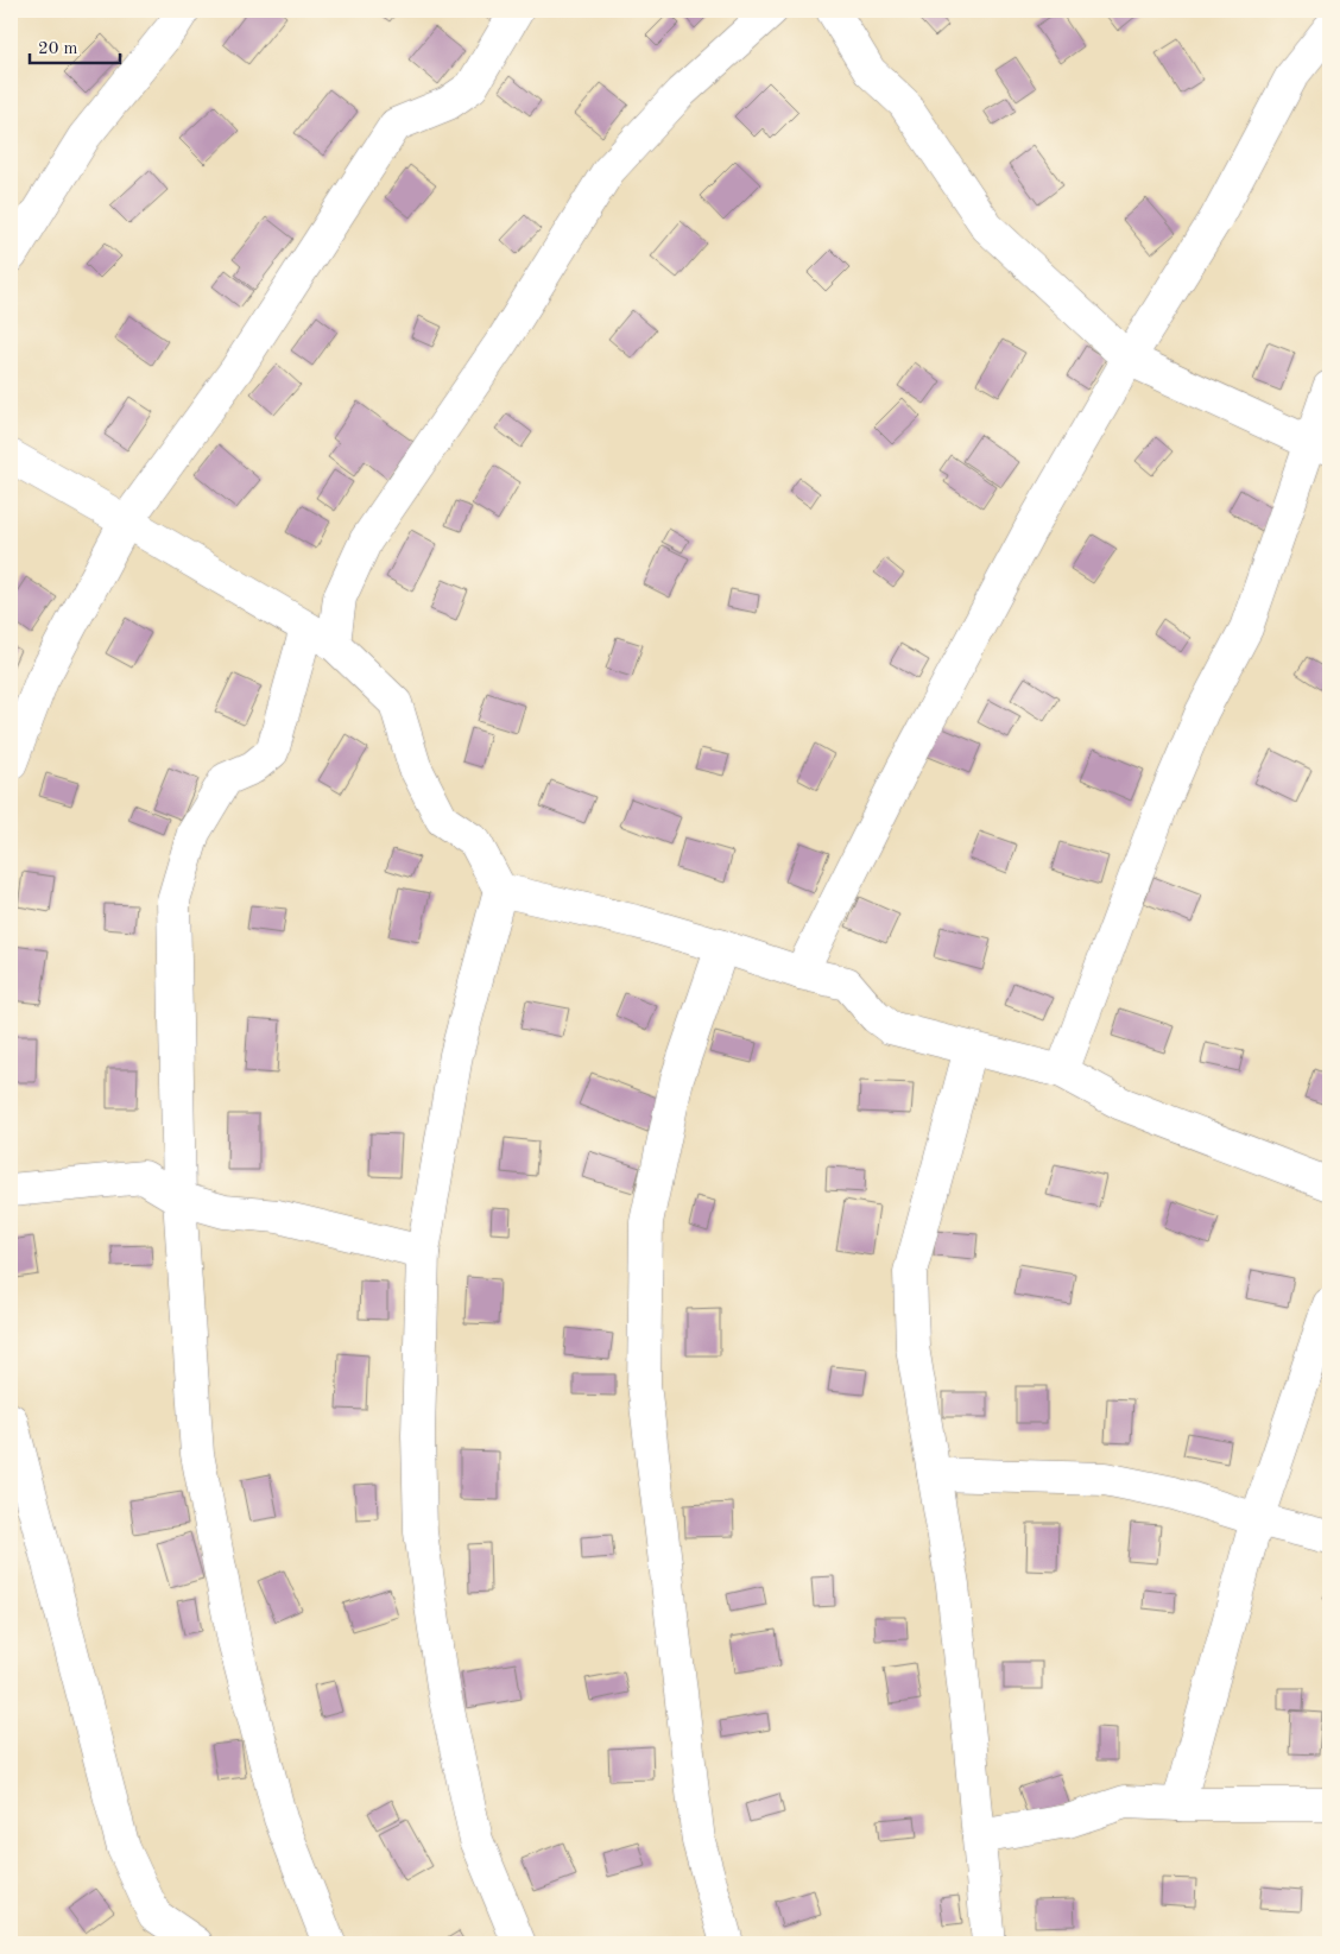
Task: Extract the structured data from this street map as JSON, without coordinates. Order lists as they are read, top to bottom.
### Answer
{
  "scale_bar": "20 m"
}
